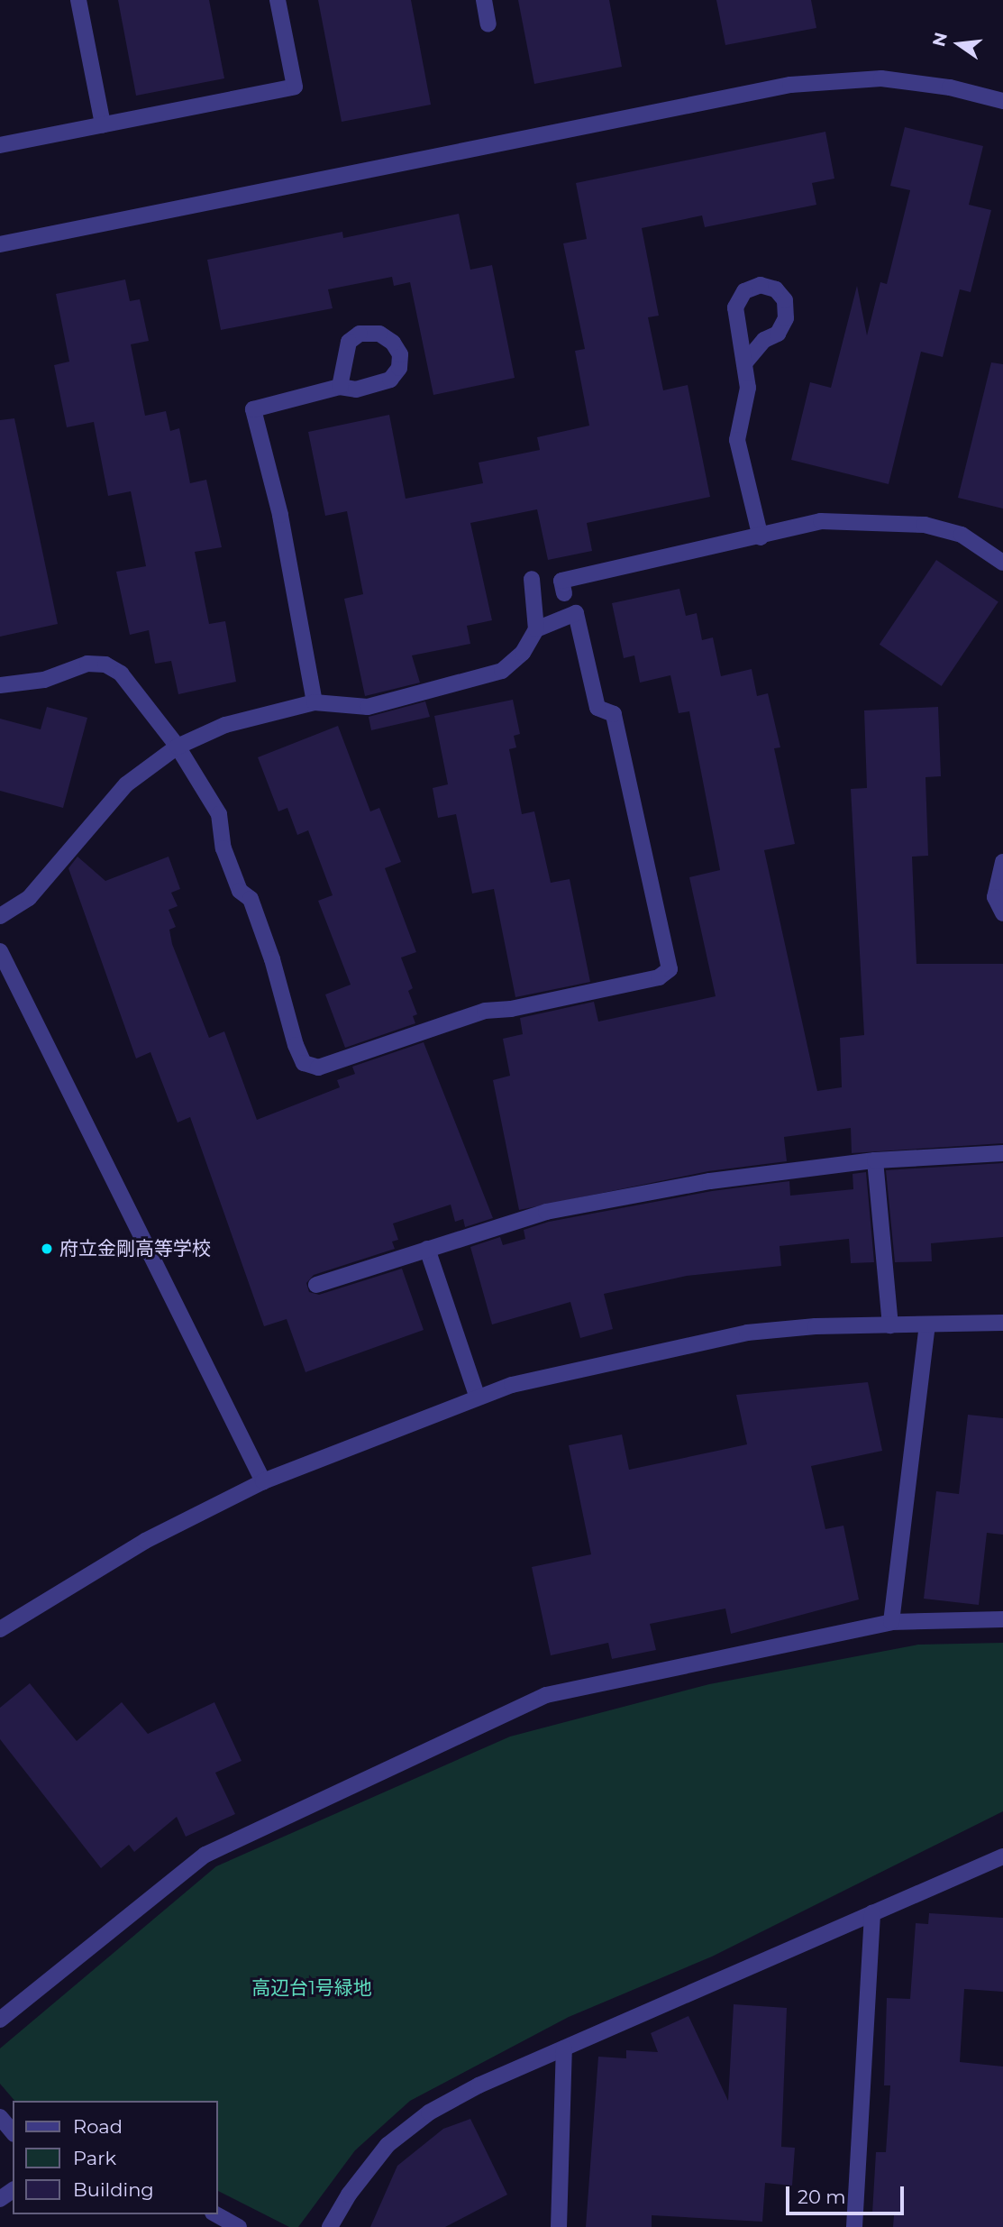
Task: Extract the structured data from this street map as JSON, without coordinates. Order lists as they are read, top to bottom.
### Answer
{
  "parks": ["高辺台1号緑地"],
  "places": ["府立金剛高等学校"],
  "legend": ["Road", "Park", "Building"],
  "scale_bar": "20 m",
  "north": "left"
}
